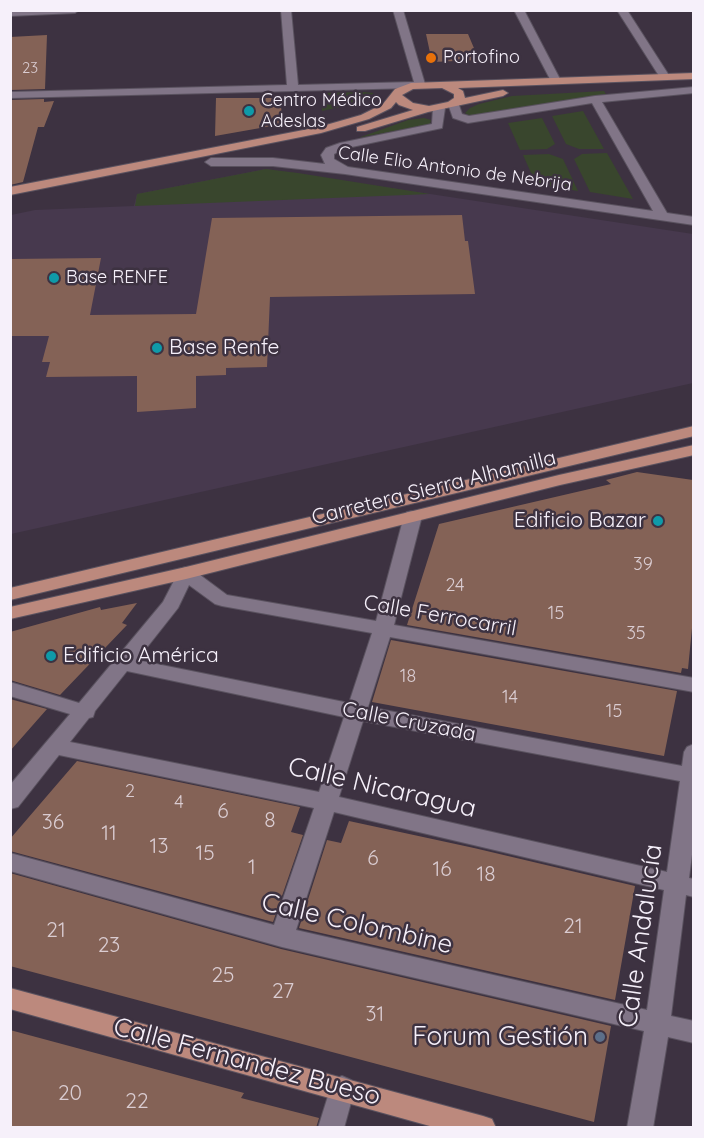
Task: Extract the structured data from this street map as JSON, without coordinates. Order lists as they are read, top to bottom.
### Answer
{
  "streets": {
    "main road": ["Carretera Sierra Alhamilla", "Calle Fernandez Bueso"],
    "street": [
      "Calle Elio Antonio de Nebrija",
      "Calle Ferrocarril",
      "Calle Cruzada",
      "Calle Nicaragua",
      "Calle Colombine",
      "Calle Andalucía"
    ]
  },
  "crossings": [
    ["Carretera Sierra Alhamilla", "Calle Ferrocarril"],
    ["Calle Cruzada", "Calle Andalucía"],
    ["Calle Nicaragua", "Calle Andalucía"],
    ["Calle Colombine", "Calle Andalucía"]
  ],
  "places": [
    "Portofino",
    "Centro Médico Adeslas",
    "Base RENFE",
    "Base Renfe",
    "Edificio Bazar",
    "Edificio América",
    "Forum Gestión"
  ],
  "house_numbers": [
    "23",
    "39",
    "24",
    "15",
    "35",
    "18",
    "14",
    "15",
    "2",
    "4",
    "6",
    "8",
    "36",
    "11",
    "13",
    "15",
    "6",
    "1",
    "16",
    "18",
    "21",
    "21",
    "23",
    "25",
    "27",
    "31",
    "20",
    "22"
  ]
}
